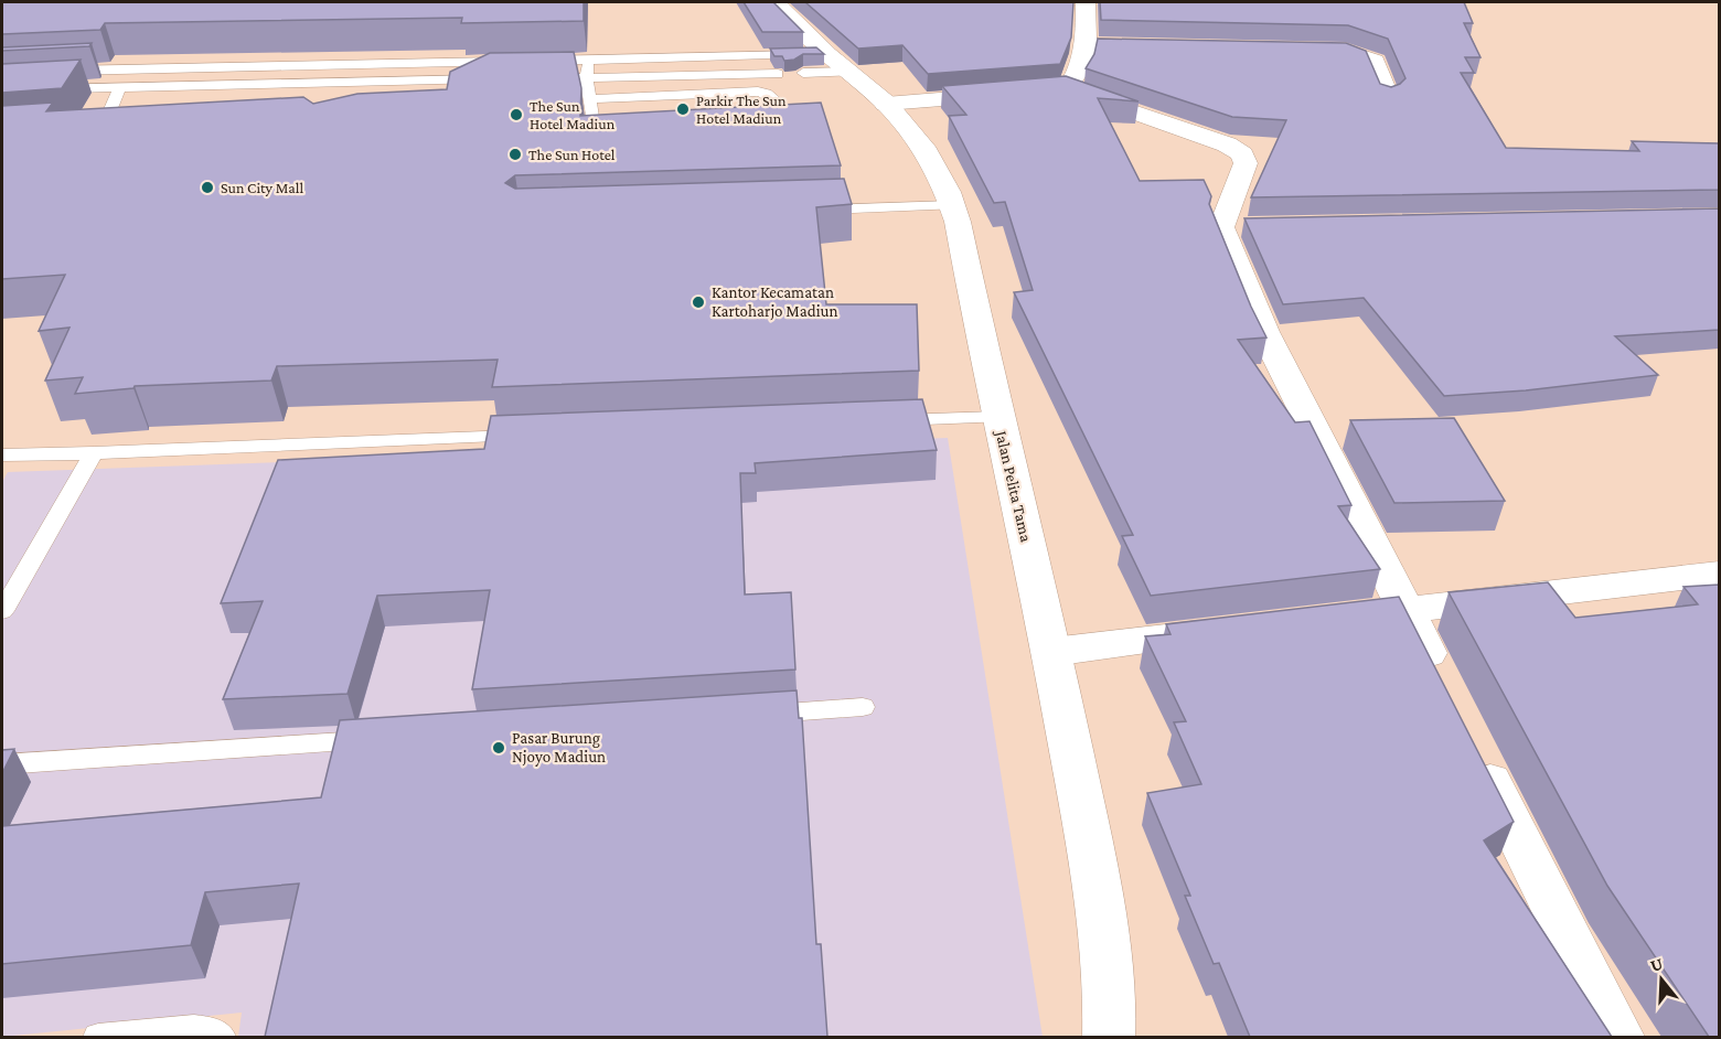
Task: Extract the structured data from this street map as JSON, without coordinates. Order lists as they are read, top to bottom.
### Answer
{
  "streets": {
    "street": ["Jalan Pelita Tama"]
  },
  "places": [
    "Parkir The Sun Hotel Madiun",
    "The Sun Hotel Madiun",
    "The Sun Hotel",
    "Sun City Mall",
    "Kantor Kecamatan Kartoharjo Madiun",
    "Pasar Burung Njoyo Madiun"
  ],
  "north": "top"
}
